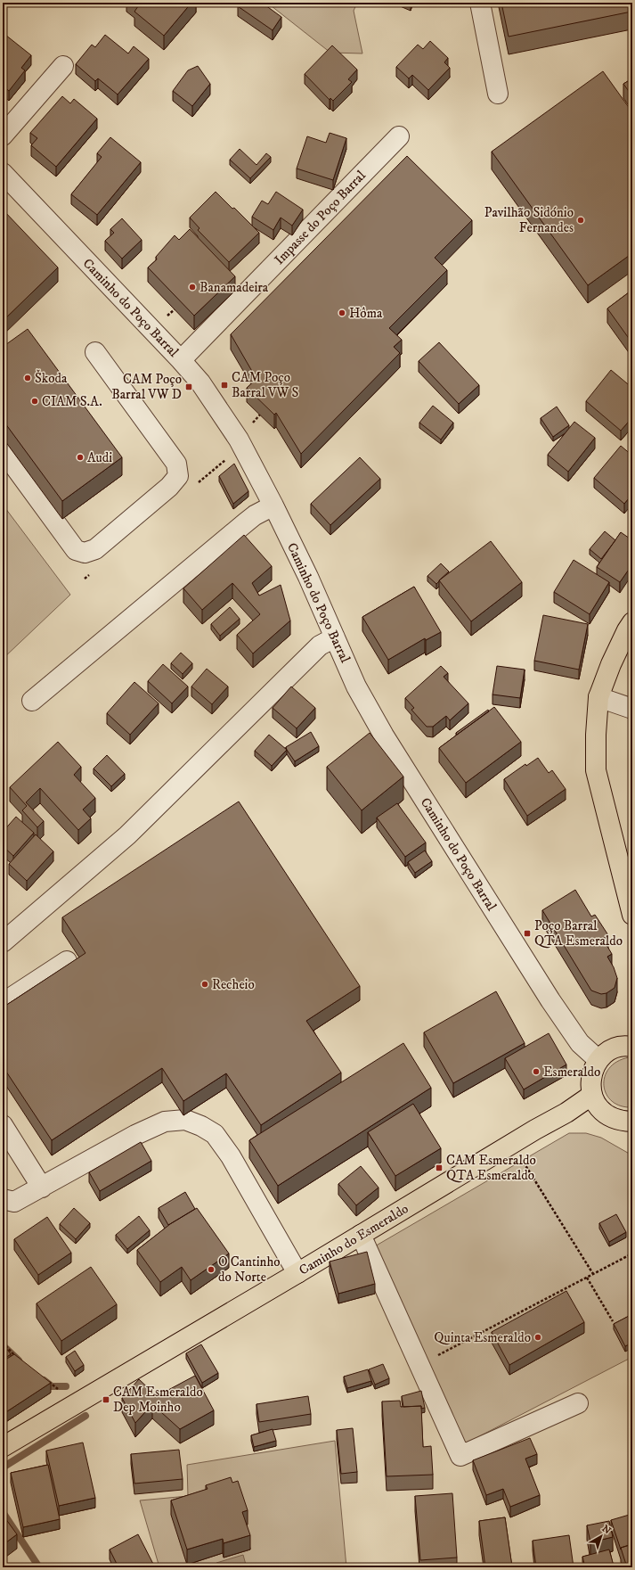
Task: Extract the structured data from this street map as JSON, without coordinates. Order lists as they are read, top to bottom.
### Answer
{
  "streets": {
    "main road": ["Caminho do Esmeraldo"],
    "street": ["Impasse do Poço Barral", "Caminho do Poço Barral"]
  },
  "crossings": [
    ["Impasse do Poço Barral", "Caminho do Poço Barral"]
  ],
  "places": {
    "other": [
      "Pavilhão Sidónio Fernandes",
      "Banamadeira",
      "Hôma",
      "Škoda",
      "CIAM S.A.",
      "Audi",
      "Recheio",
      "Esmeraldo",
      "O Cantinho do Norte",
      "Quinta Esmeraldo"
    ],
    "transit": [
      "CAM Poço Barral VW S",
      "CAM Poço Barral VW D",
      "Poço Barral QTA Esmeraldo",
      "CAM Esmeraldo QTA Esmeraldo",
      "CAM Esmeraldo Dep Moinho"
    ]
  },
  "north": "top right"
}
